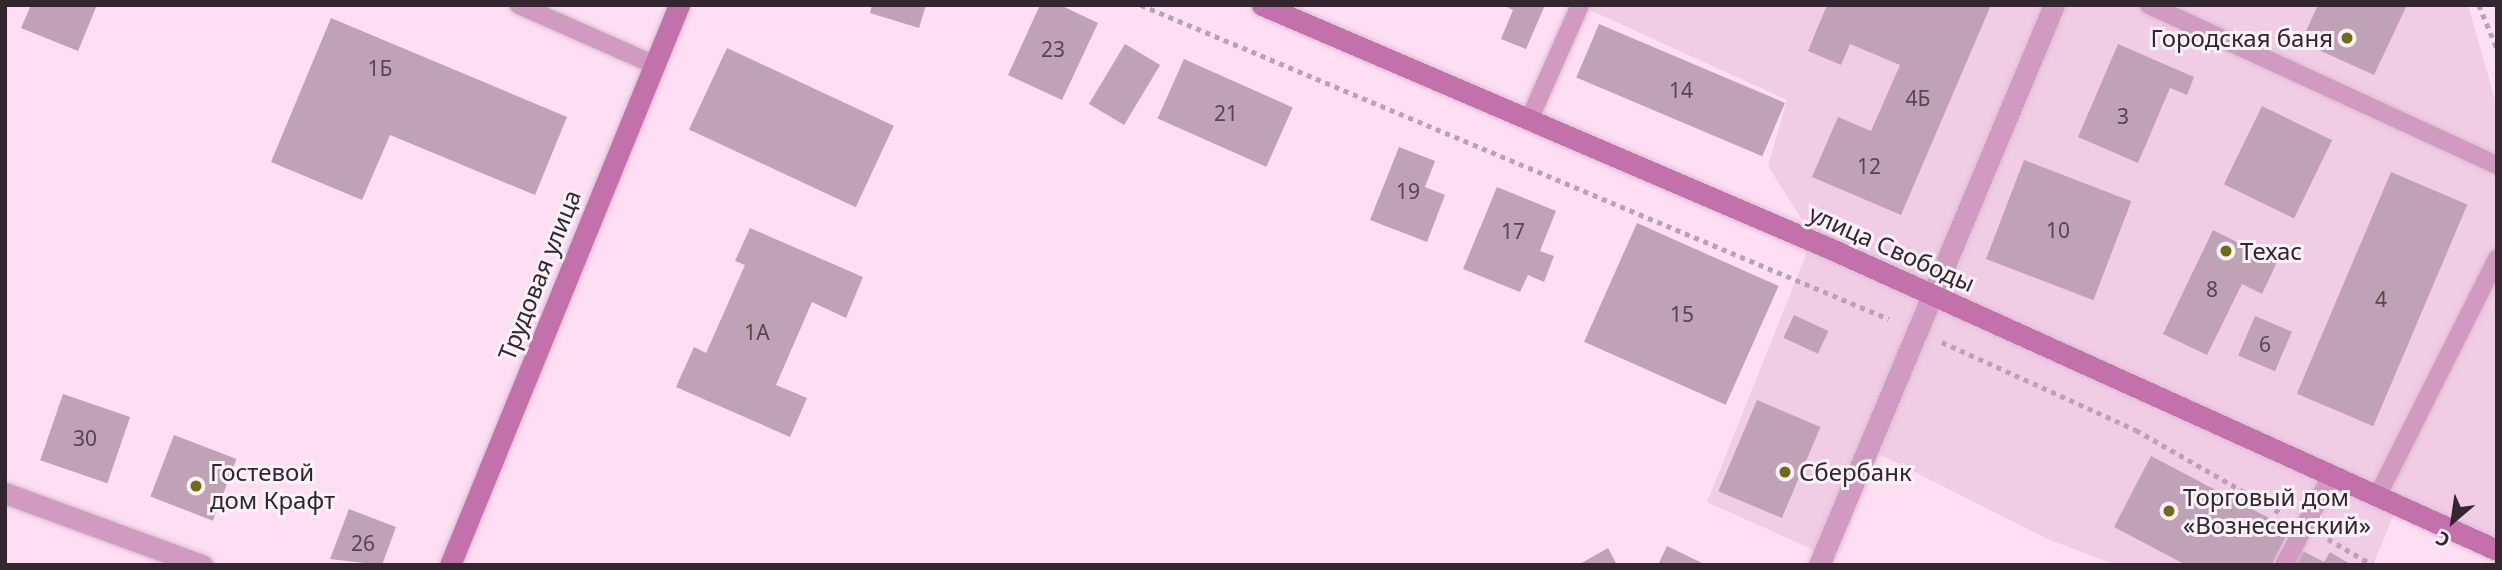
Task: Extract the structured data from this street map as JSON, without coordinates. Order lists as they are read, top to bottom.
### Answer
{
  "streets": {
    "main road": ["улица Свободы", "Трудовая улица"]
  },
  "places": [
    "Городская баня",
    "Техас",
    "Сбербанк",
    "Гостевой дом Крафт",
    "Торговый дом «Вознесенский»"
  ],
  "house_numbers": [
    "23",
    "1Б",
    "14",
    "4Б",
    "21",
    "3",
    "12",
    "19",
    "10",
    "17",
    "8",
    "4",
    "15",
    "1А",
    "6",
    "30",
    "26"
  ],
  "north": "bottom left"
}
